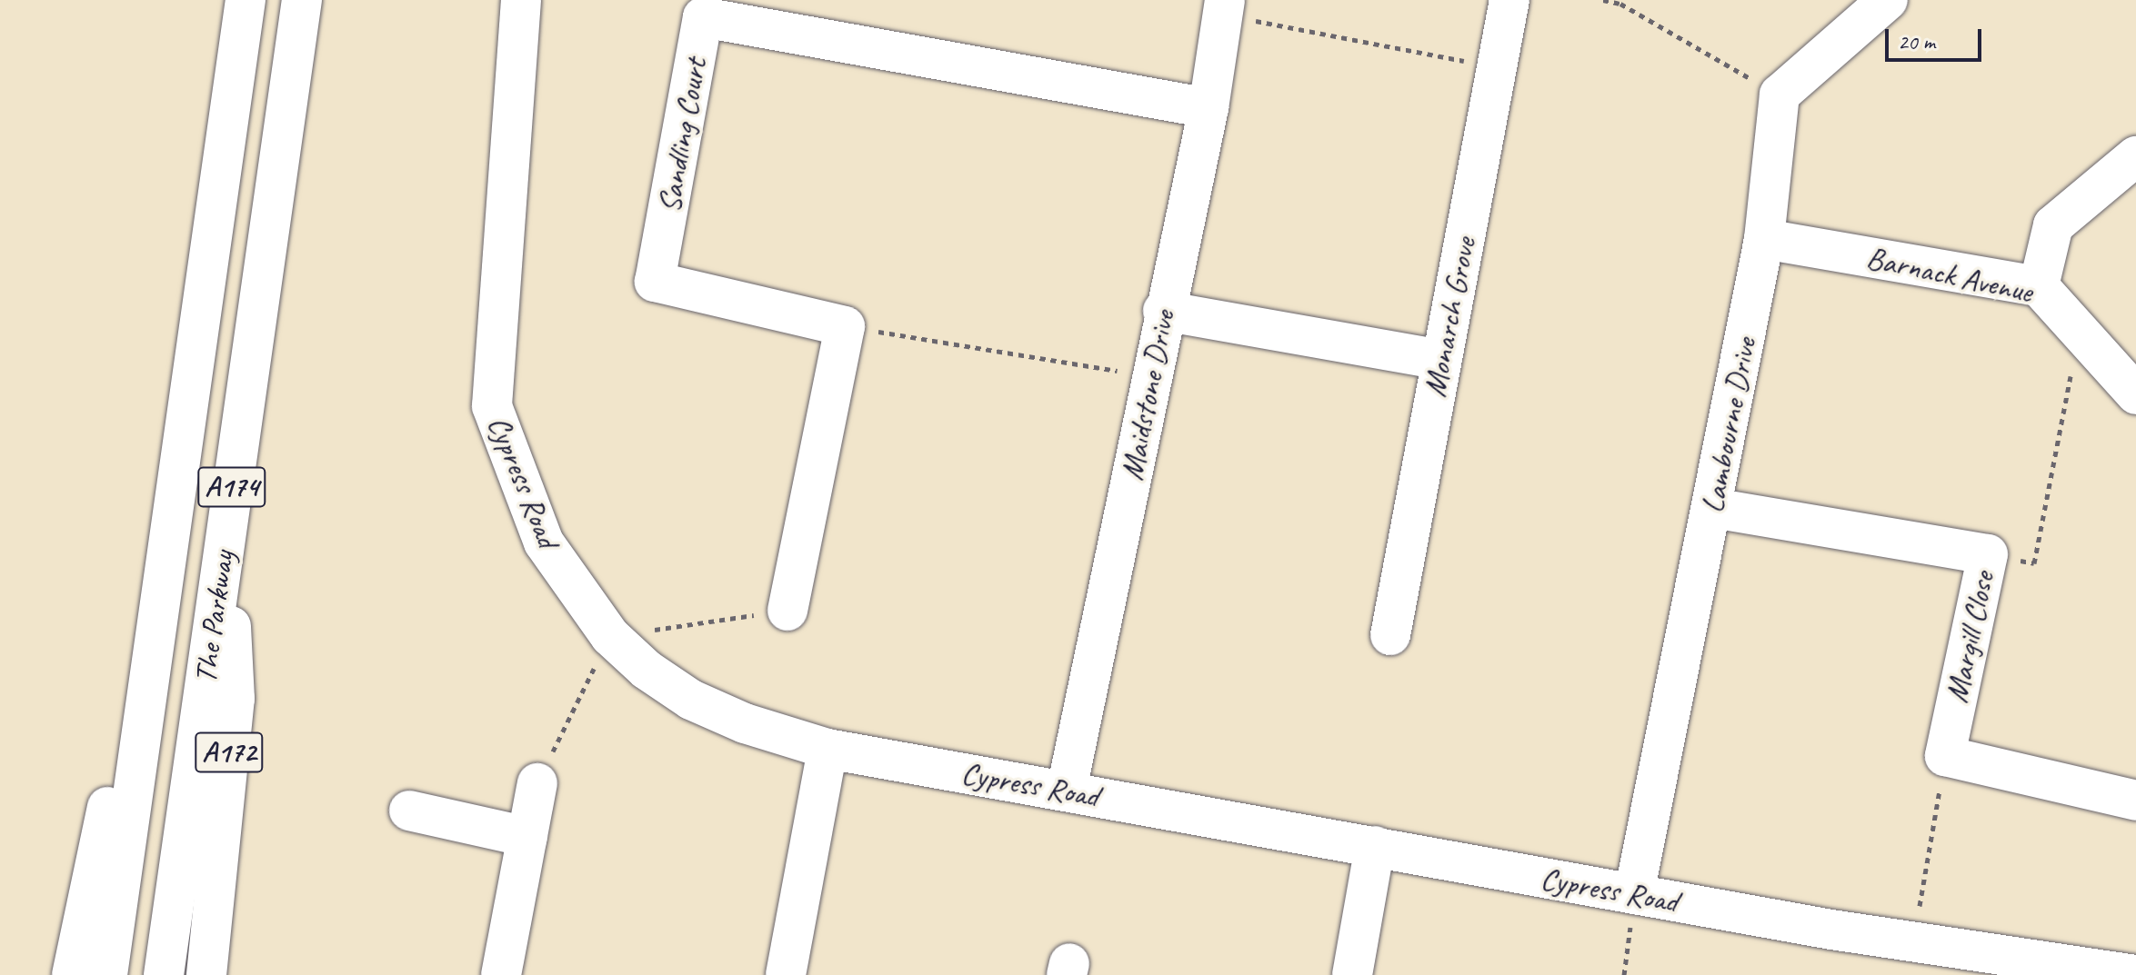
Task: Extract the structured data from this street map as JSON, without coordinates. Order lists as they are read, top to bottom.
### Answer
{
  "streets": {
    "main road": [
      "Sandling Court",
      "Barnack Avenue",
      "Monarch Grove",
      "Maidstone Drive",
      "Lambourne Drive",
      "Cypress Road",
      "A174",
      "The Parkway",
      "Margill Close",
      "A172"
    ]
  },
  "crossings": [
    ["Sandling Court", "Maidstone Drive"],
    ["Barnack Avenue", "Lambourne Drive"],
    ["Maidstone Drive", "Cypress Road"],
    ["Lambourne Drive", "Cypress Road"],
    ["Lambourne Drive", "Margill Close"],
    ["A174", "The Parkway"],
    ["The Parkway", "A172"]
  ],
  "scale_bar": "20 m"
}
